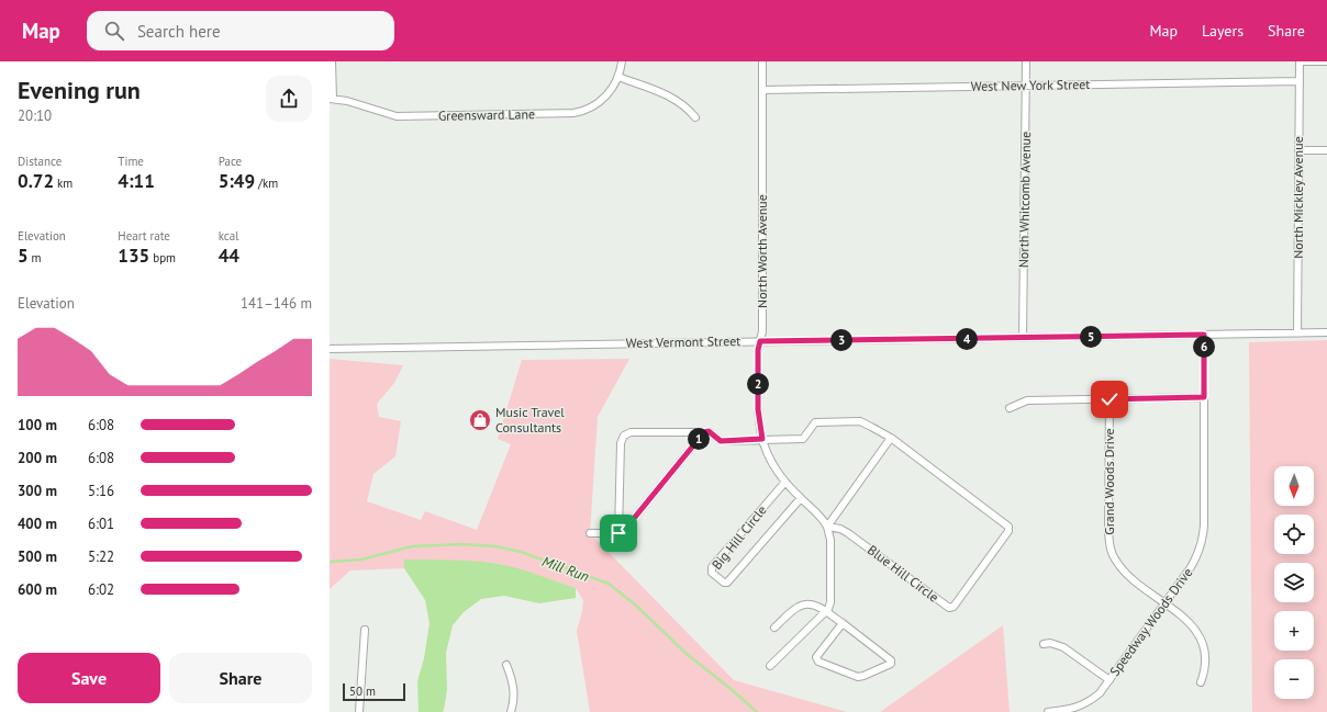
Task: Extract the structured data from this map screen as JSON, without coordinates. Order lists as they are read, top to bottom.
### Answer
{
  "streets": {
    "street": [
      "West New York Street",
      "Greensward Lane",
      "North Mickley Avenue",
      "North Whitcomb Avenue",
      "North Worth Avenue",
      "West Vermont Street",
      "Grand Woods Drive",
      "Big Hill Circle",
      "Blue Hill Circle",
      "Speedway Woods Drive"
    ]
  },
  "crossings": [
    ["West New York Street", "North Mickley Avenue"],
    ["West New York Street", "North Whitcomb Avenue"],
    ["West New York Street", "North Worth Avenue"],
    ["North Mickley Avenue", "West Vermont Street"],
    ["North Whitcomb Avenue", "West Vermont Street"],
    ["North Worth Avenue", "West Vermont Street"],
    ["West Vermont Street", "Speedway Woods Drive"],
    ["Grand Woods Drive", "Speedway Woods Drive"]
  ],
  "water": ["Mill Run"],
  "places": {
    "shop": ["Music Travel Consultants"]
  },
  "scale_bar": "50 m",
  "north": "bottom",
  "page": {
    "header": "Map",
    "search": "Search here",
    "nav": ["Map", "Layers", "Share"],
    "heading": ["Evening run", "20:10"],
    "stats": [
      ["Distance", "0.72 km"],
      ["Time", "4:11"],
      ["Pace", "5:49 /km"],
      ["Elevation", "5 m"],
      ["Heart rate", "135 bpm"],
      ["kcal", "44"]
    ],
    "chart": ["Elevation", "141–146 m"],
    "pins": [
      "5",
      "4",
      "3",
      "6",
      "2",
      "1"
    ],
    "list": [
      {
        "name": "100 m",
        "note": "6:08"
      },
      {
        "name": "200 m",
        "note": "6:08"
      },
      {
        "name": "300 m",
        "note": "5:16"
      },
      {
        "name": "400 m",
        "note": "6:01"
      },
      {
        "name": "500 m",
        "note": "5:22"
      },
      {
        "name": "600 m",
        "note": "6:02"
      }
    ],
    "map_buttons": ["+", "−"],
    "buttons": ["Save", "Share"],
    "scale": "50 m"
  }
}
